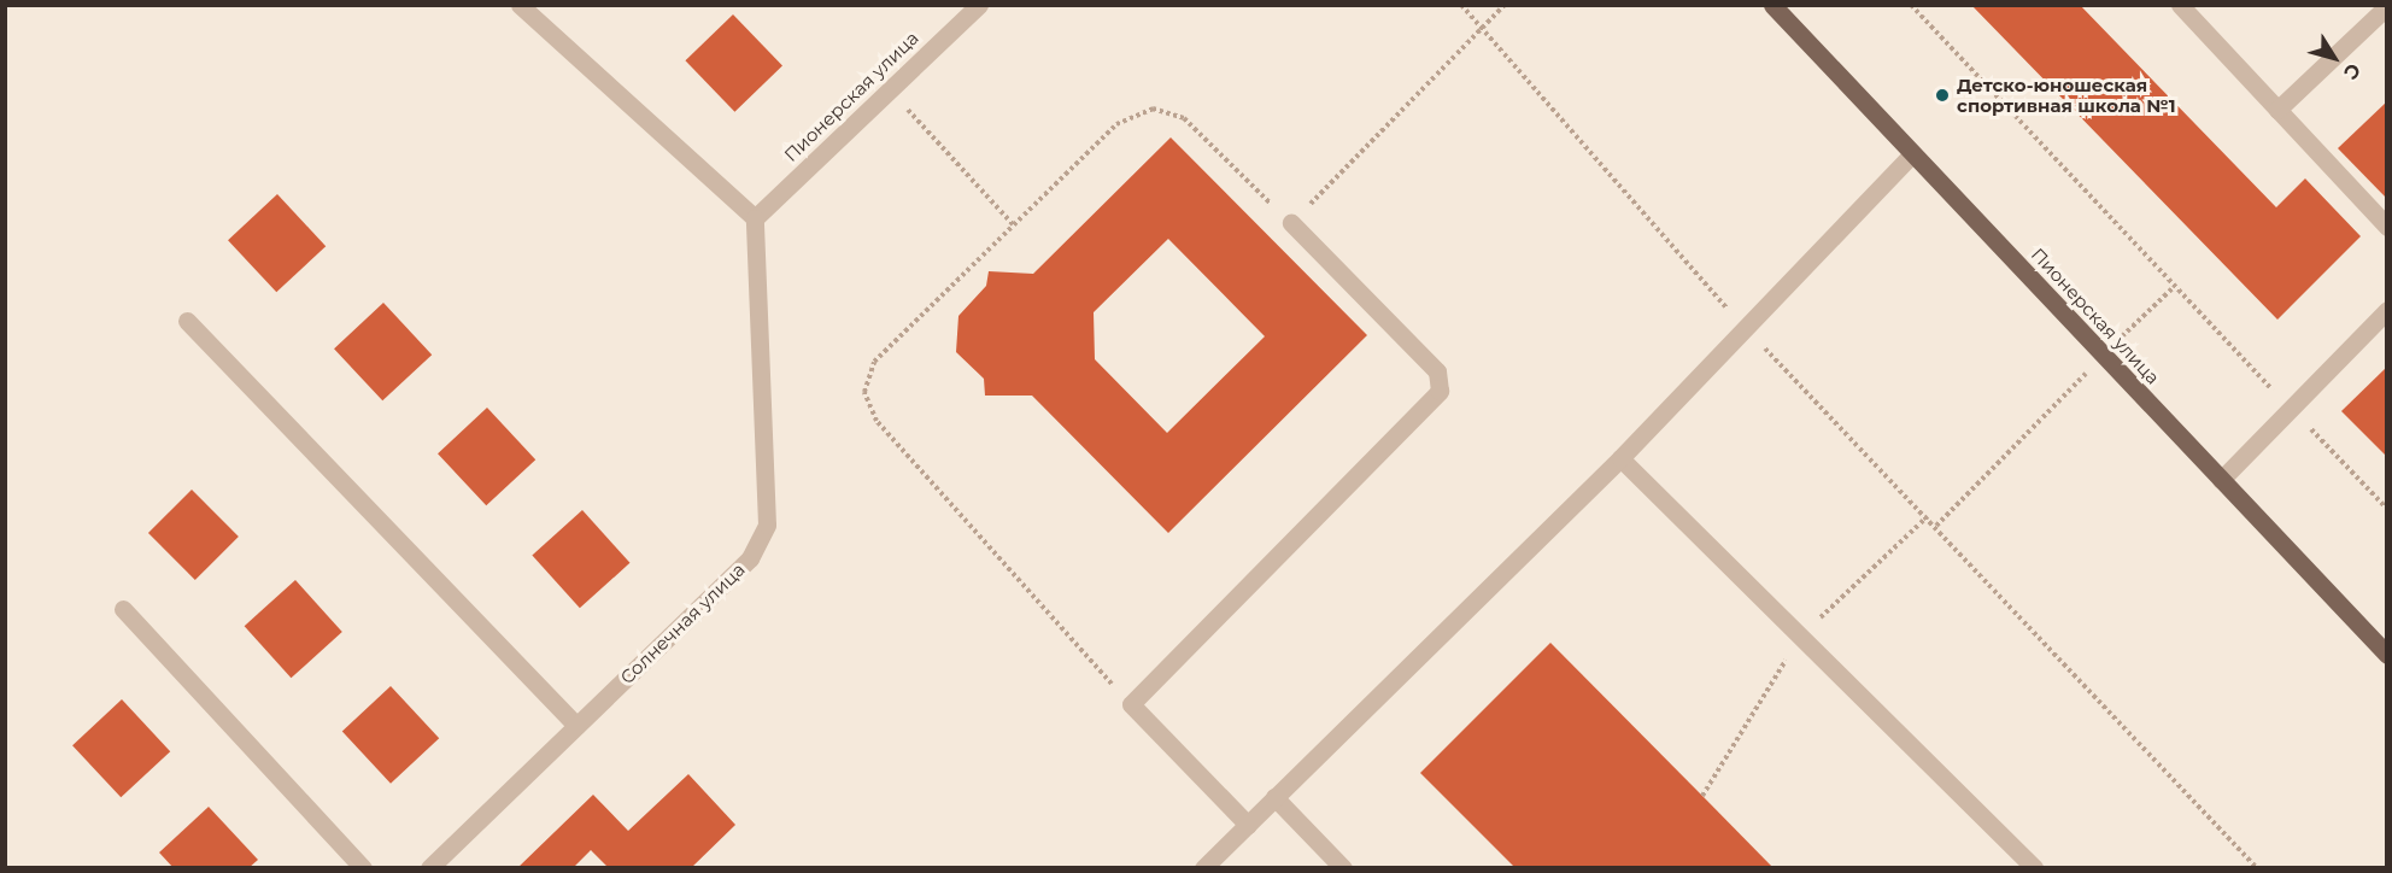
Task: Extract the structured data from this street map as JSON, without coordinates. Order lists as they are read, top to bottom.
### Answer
{
  "streets": {
    "main road": ["Пионерская улица"],
    "street": ["Солнечная улица"]
  },
  "crossings": [
    ["Пионерская улица", "Солнечная улица"]
  ],
  "places": ["Детско-юношеская спортивная школа №1"],
  "north": "bottom right"
}
